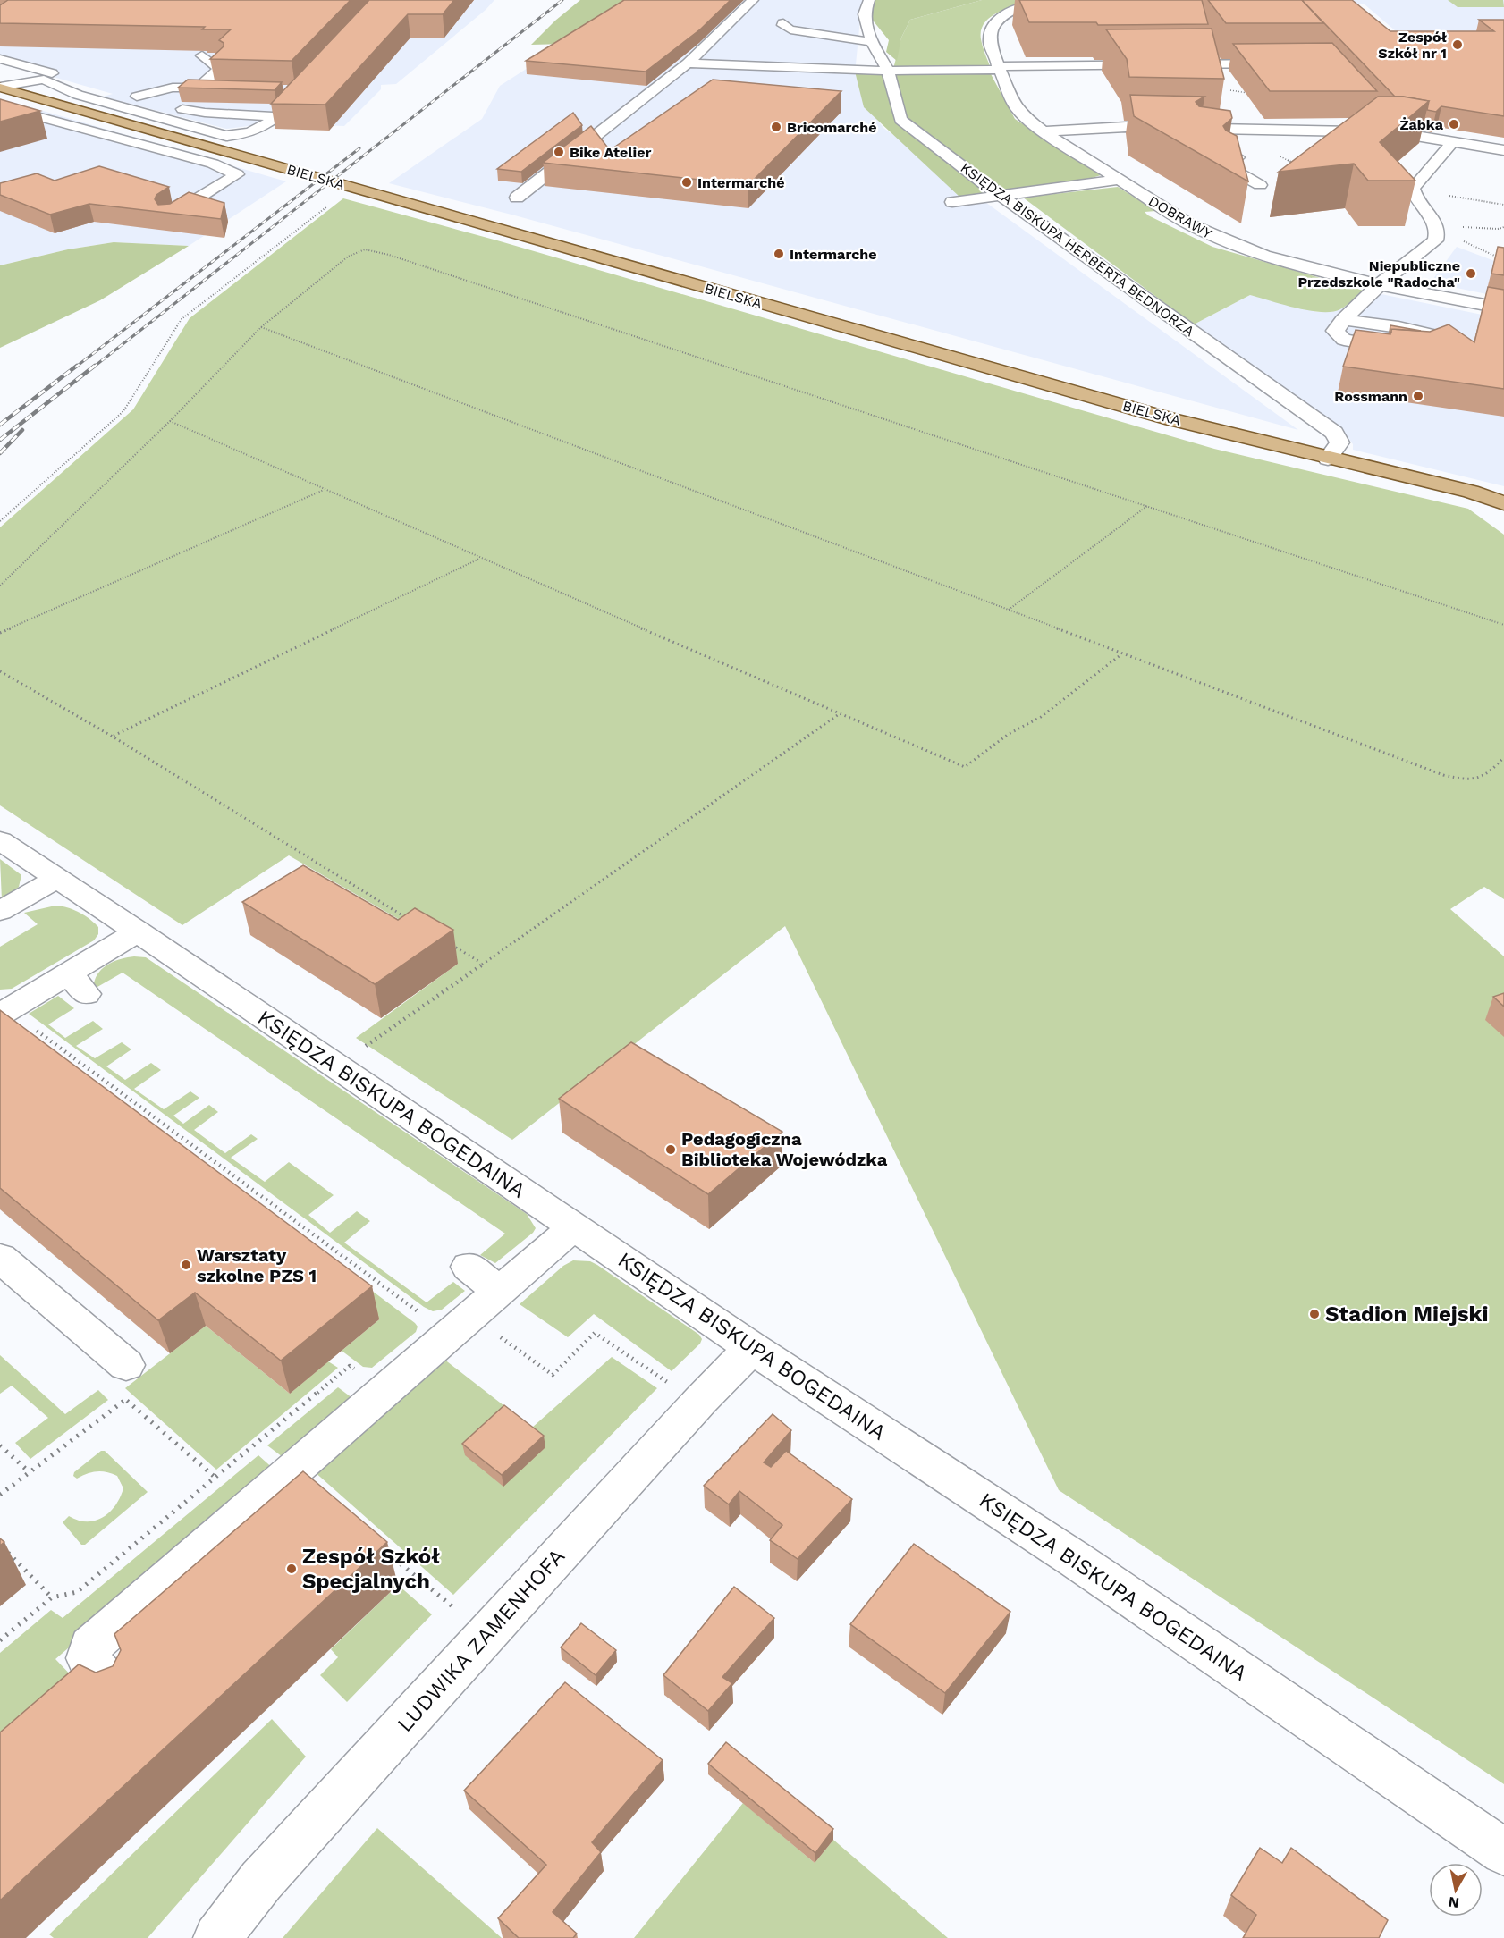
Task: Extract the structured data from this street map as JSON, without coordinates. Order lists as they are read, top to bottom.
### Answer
{
  "streets": {
    "main road": ["BIELSKA"],
    "street": [
      "DOBRAWY",
      "KSIĘDZA BISKUPA HERBERTA BEDNORZA",
      "KSIĘDZA BISKUPA BOGEDAINA",
      "LUDWIKA ZAMENHOFA"
    ]
  },
  "crossings": [
    ["BIELSKA", "KSIĘDZA BISKUPA HERBERTA BEDNORZA"],
    ["KSIĘDZA BISKUPA BOGEDAINA", "LUDWIKA ZAMENHOFA"]
  ],
  "places": [
    "Zespół Szkół nr 1",
    "Żabka",
    "Bricomarché",
    "Bike Atelier",
    "Intermarché",
    "Intermarche",
    "Niepubliczne Przedszkole \"Radocha\"",
    "Rossmann",
    "Pedagogiczna Biblioteka Wojewódzka",
    "Warsztaty szkolne PZS 1",
    "Stadion Miejski",
    "Zespół Szkół Specjalnych"
  ],
  "north": "bottom"
}
